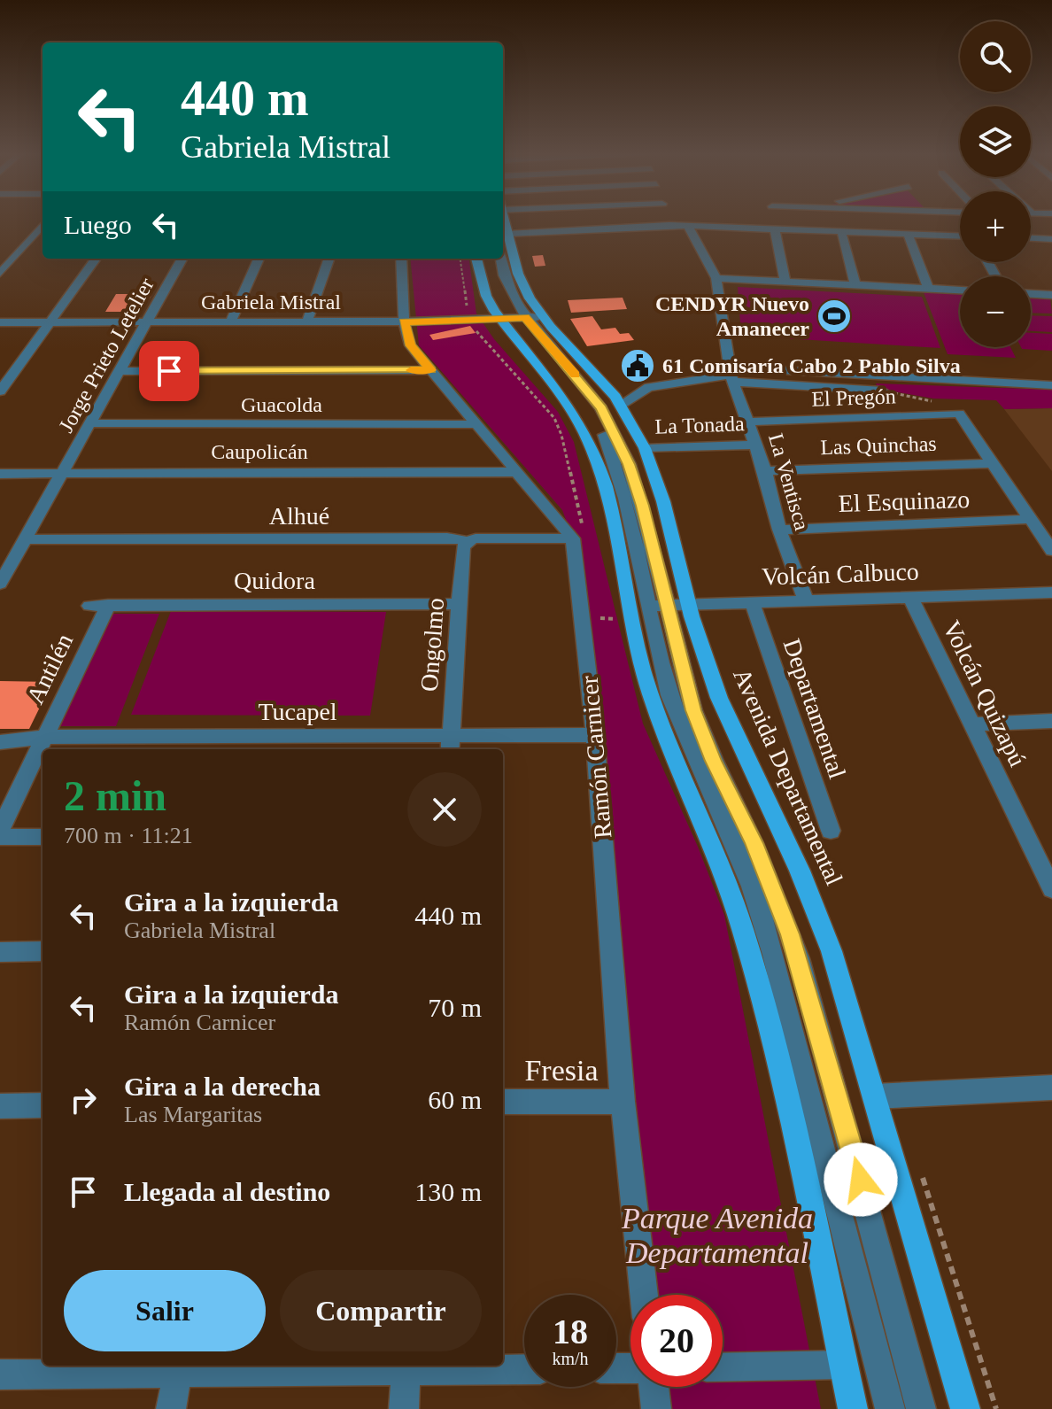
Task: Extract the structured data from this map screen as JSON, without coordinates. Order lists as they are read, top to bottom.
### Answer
{
  "streets": {
    "main road": ["Avenida Departamental"],
    "street": [
      "Gabriela Mistral",
      "Jorge Prieto Letelier",
      "El Pregón",
      "Guacolda",
      "La Tonada",
      "Las Quinchas",
      "Caupolicán",
      "La Ventisca",
      "El Esquinazo",
      "Alhué",
      "Volcán Calbuco",
      "Quidora",
      "Ongolmo",
      "Antilén",
      "Volcán Quizapú",
      "Departamental",
      "Tucapel",
      "Ramón Carnicer",
      "Fresia"
    ]
  },
  "crossings": [
    ["Gabriela Mistral", "Jorge Prieto Letelier"],
    ["Gabriela Mistral", "Avenida Departamental"],
    ["Jorge Prieto Letelier", "Guacolda"],
    ["Jorge Prieto Letelier", "Caupolicán"],
    ["Jorge Prieto Letelier", "Alhué"],
    ["El Pregón", "La Ventisca"],
    ["La Tonada", "La Ventisca"],
    ["La Tonada", "Avenida Departamental"],
    ["Las Quinchas", "La Ventisca"],
    ["La Ventisca", "El Esquinazo"],
    ["La Ventisca", "Volcán Calbuco"],
    ["Alhué", "Ongolmo"],
    ["Alhué", "Ramón Carnicer"],
    ["Volcán Calbuco", "Volcán Quizapú"],
    ["Volcán Calbuco", "Departamental"],
    ["Volcán Calbuco", "Avenida Departamental"],
    ["Quidora", "Ongolmo"],
    ["Quidora", "Antilén"],
    ["Ongolmo", "Tucapel"],
    ["Antilén", "Tucapel"],
    ["Tucapel", "Ramón Carnicer"],
    ["Ramón Carnicer", "Fresia"]
  ],
  "parks": ["Parque Avenida Departamental"],
  "places": {
    "sports": ["CENDYR Nuevo Amanecer"],
    "public building": ["61 Comisaría Cabo 2 Pablo Silva"]
  },
  "page": {
    "map_buttons": ["+", "−"],
    "turn": ["440 m", "Gabriela Mistral"],
    "then": "Luego",
    "heading": ["2 min", "700 m · 11:21"],
    "list": [
      {
        "name": "Gira a la izquierda",
        "note": "Gabriela Mistral",
        "value": "440 m"
      },
      {
        "name": "Gira a la izquierda",
        "note": "Ramón Carnicer",
        "value": "70 m"
      },
      {
        "name": "Gira a la derecha",
        "note": "Las Margaritas",
        "value": "60 m"
      },
      {
        "name": "Llegada al destino",
        "value": "130 m"
      }
    ],
    "buttons": ["Salir", "Compartir"],
    "speed": "18 km/h",
    "limit": "20"
  }
}
